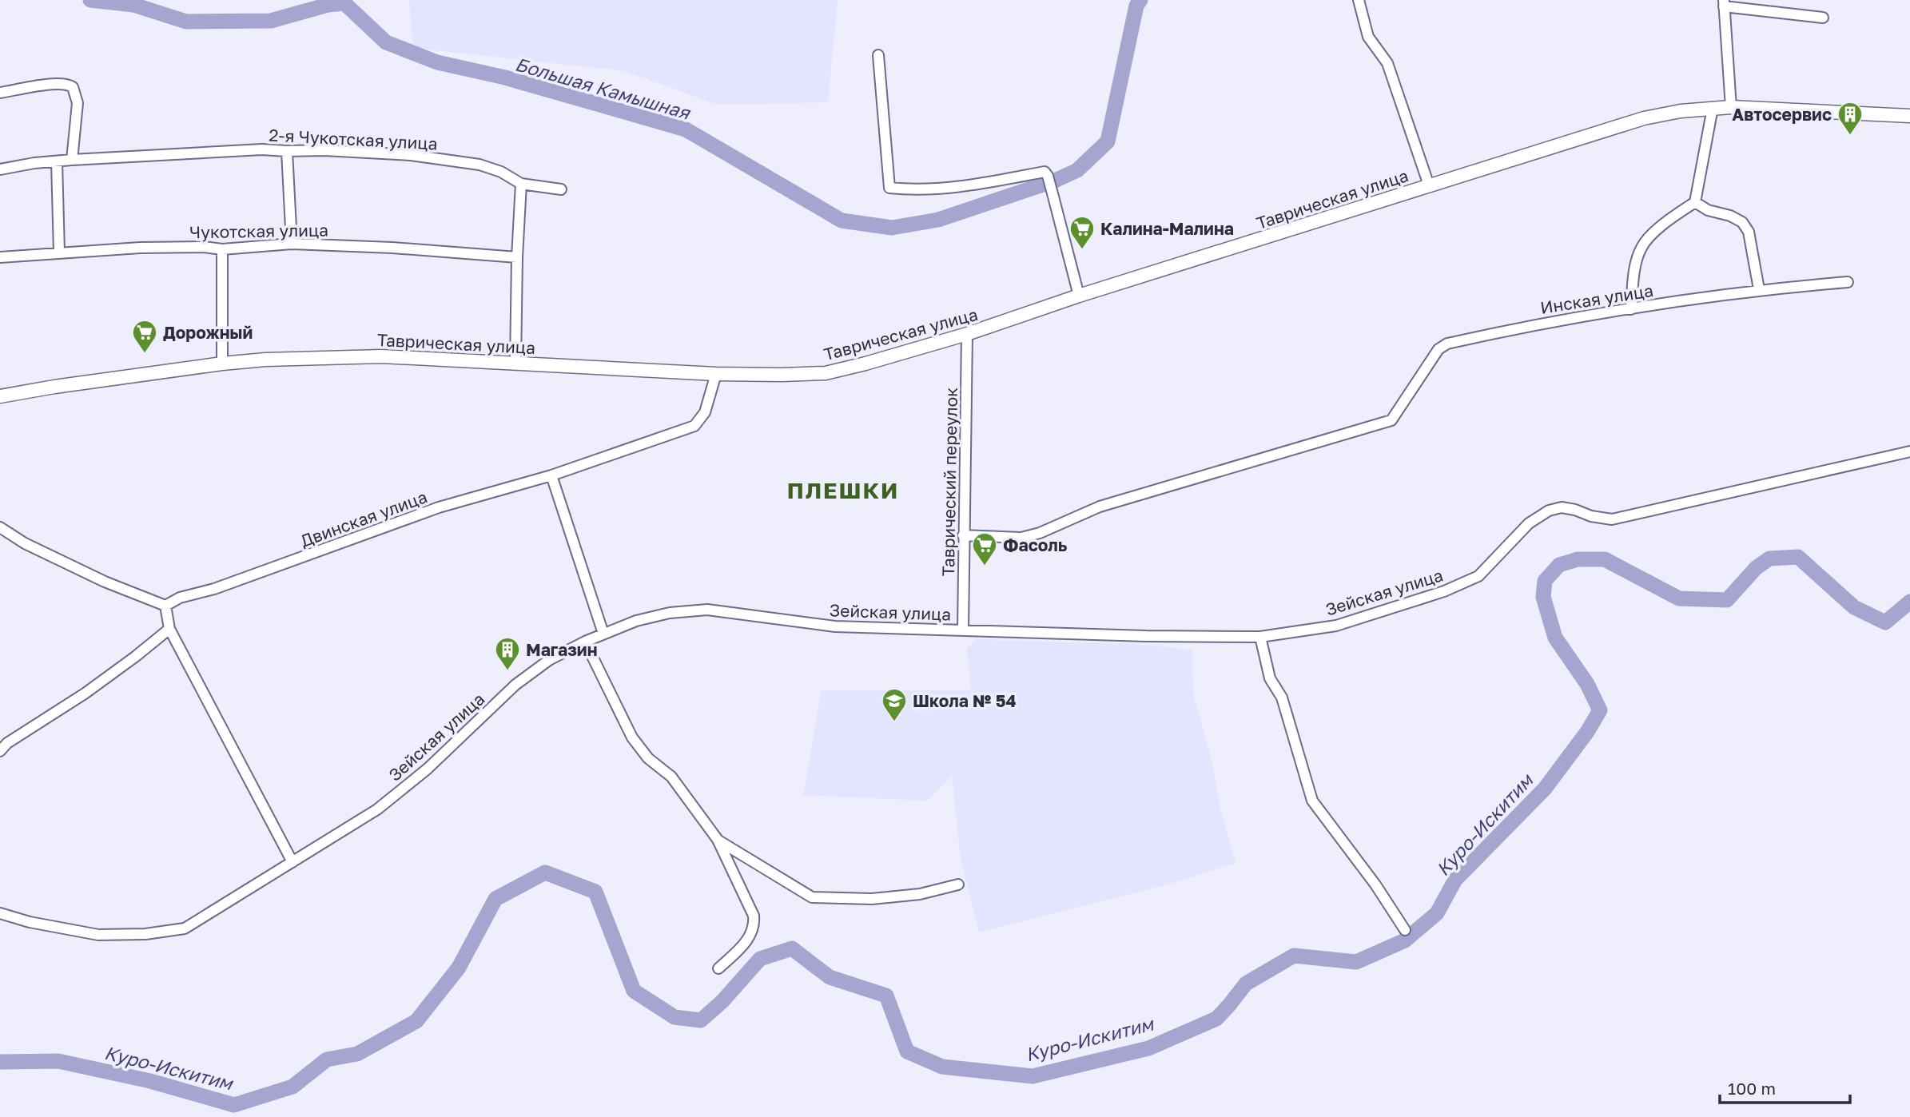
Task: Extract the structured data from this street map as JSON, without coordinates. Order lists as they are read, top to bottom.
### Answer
{
  "streets": {
    "main road": ["Таврическая улица"],
    "street": [
      "2-я Чукотская улица",
      "Чукотская улица",
      "Инская улица",
      "Таврический переулок",
      "Двинская улица",
      "Зейская улица"
    ]
  },
  "crossings": [
    ["Таврическая улица", "Таврический переулок"],
    ["Таврическая улица", "Двинская улица"],
    ["Инская улица", "Таврический переулок"],
    ["Таврический переулок", "Зейская улица"]
  ],
  "districts": ["ПЛЕШКИ"],
  "water": ["Большая Камышная", "Куро-Искитим"],
  "places": {
    "building": ["Автосервис", "Магазин"],
    "supermarket": ["Калина-Малина", "Дорожный", "Фасоль"],
    "school or university": ["Школа № 54"]
  },
  "scale_bar": "100 m"
}
